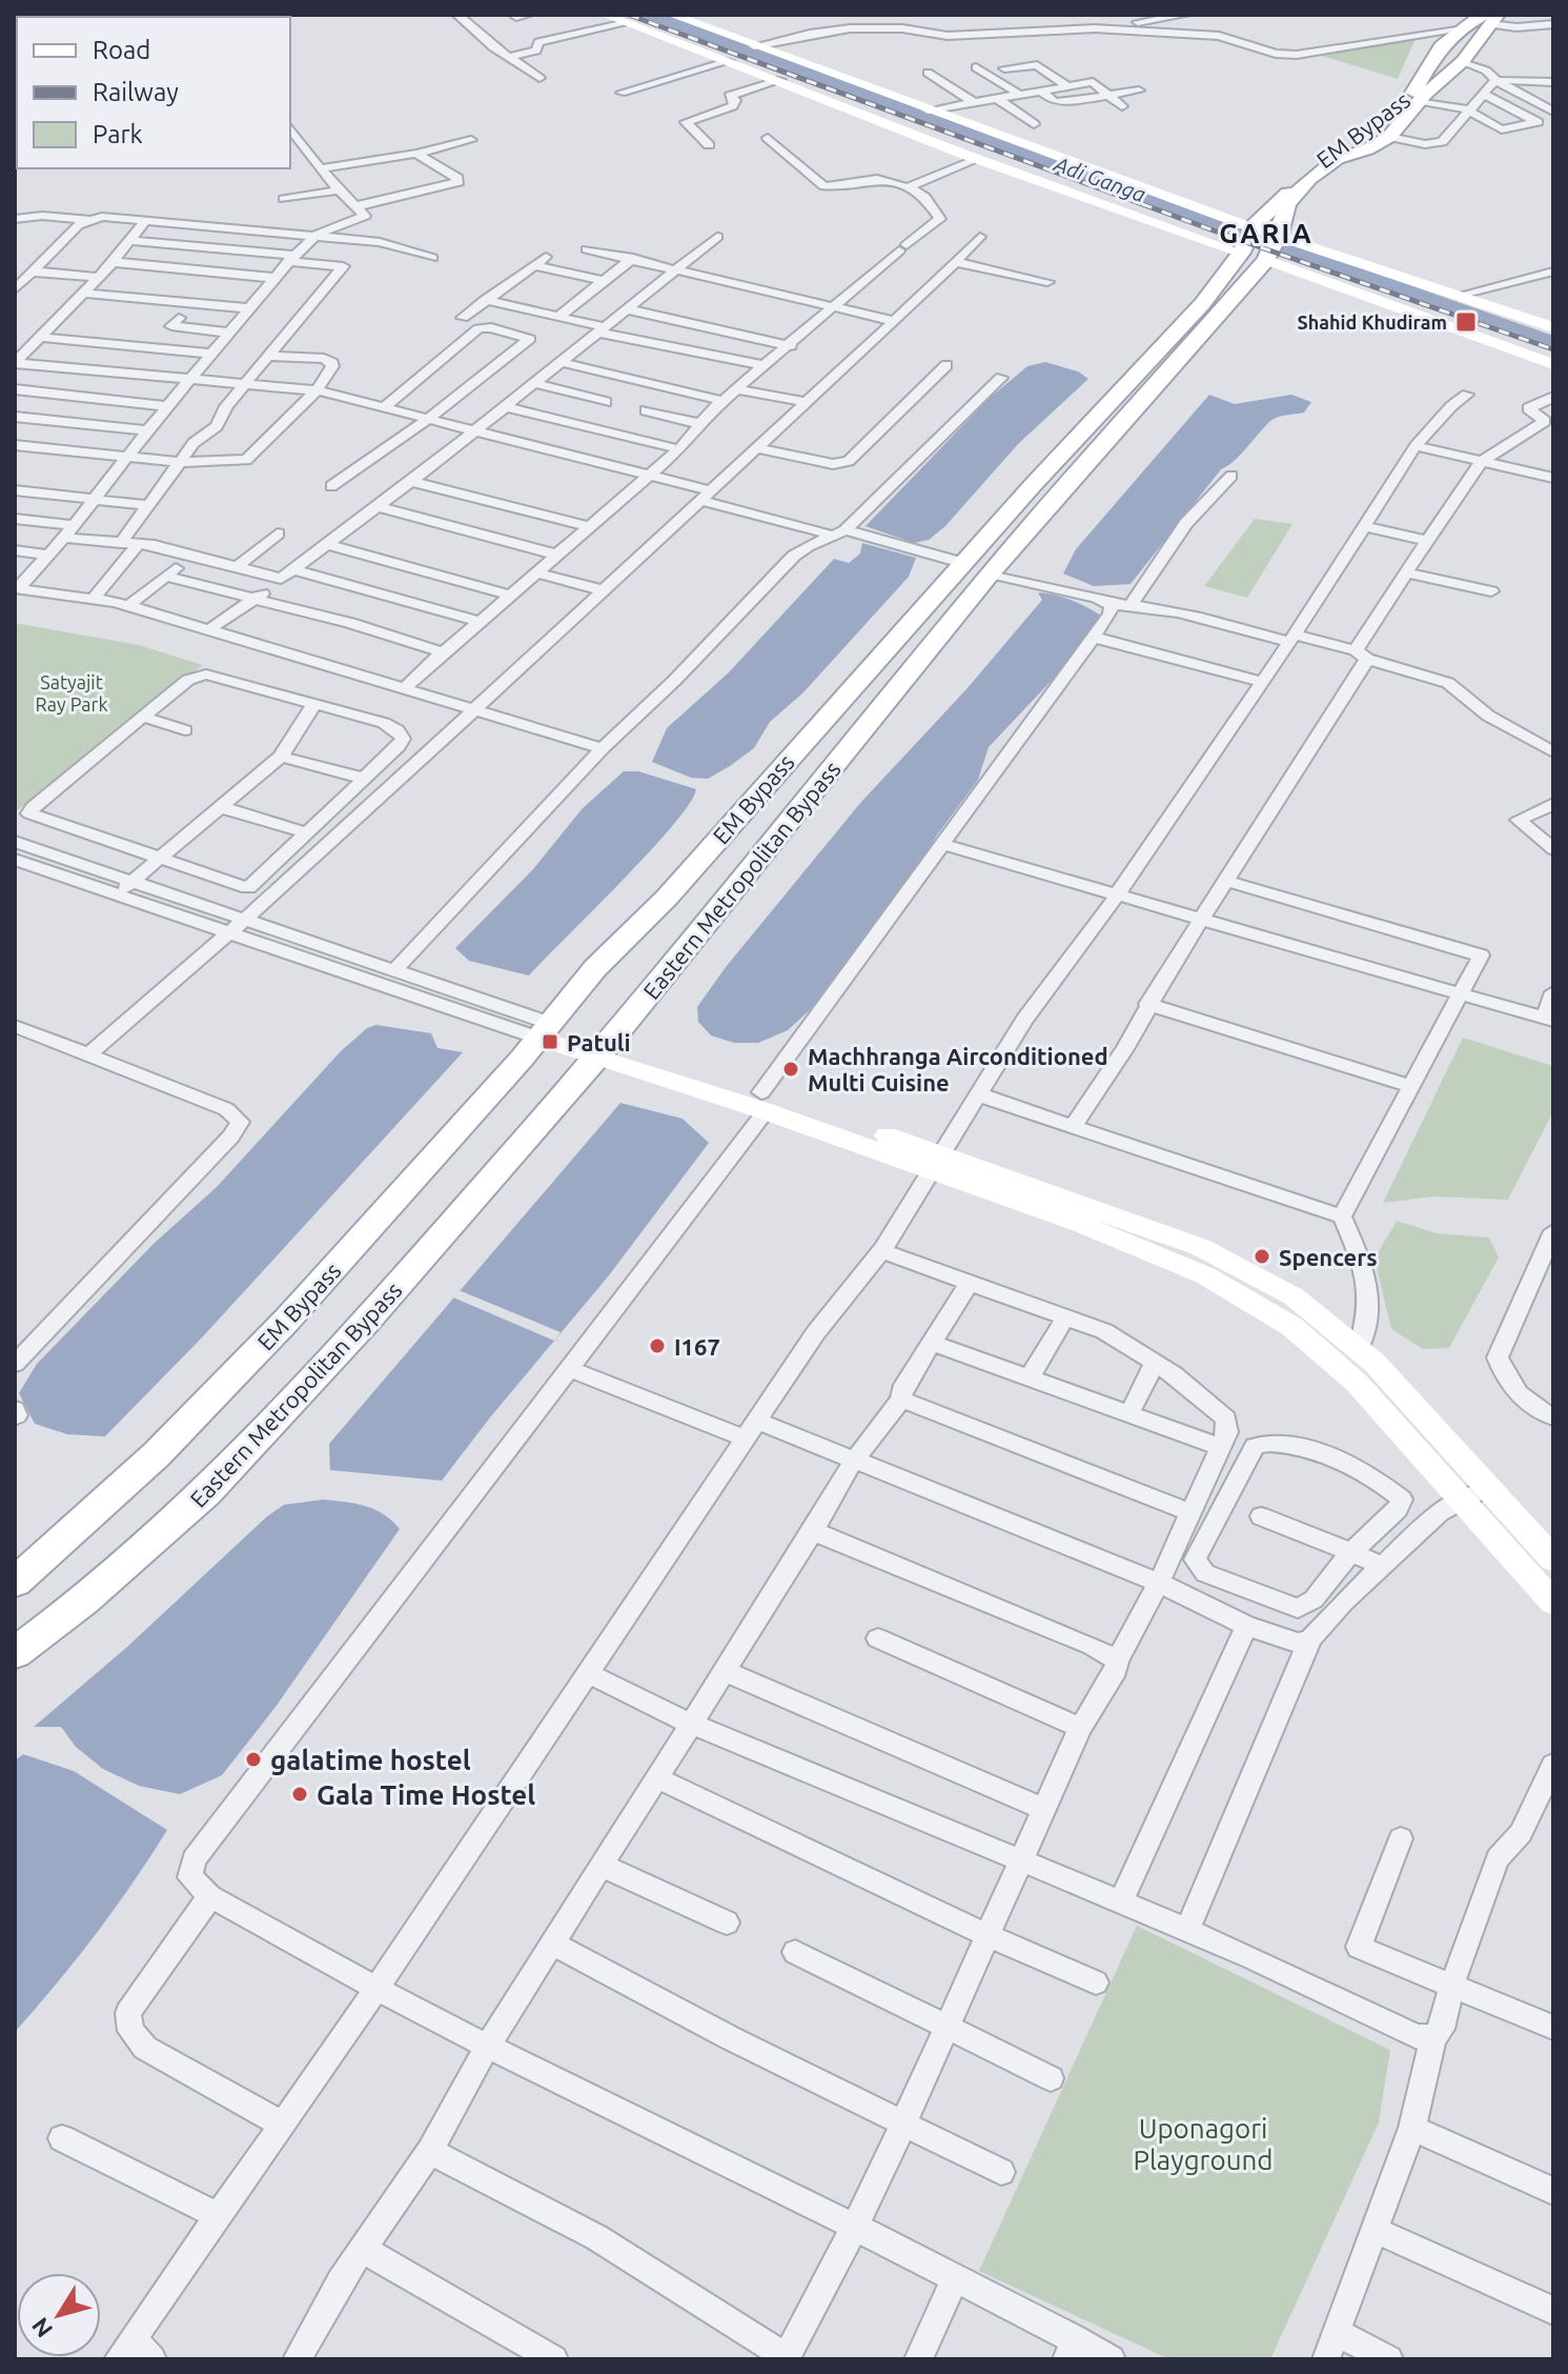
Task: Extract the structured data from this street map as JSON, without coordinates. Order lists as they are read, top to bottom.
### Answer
{
  "streets": {
    "main road": ["EM Bypass", "Eastern Metropolitan Bypass"]
  },
  "crossings": [
    ["EM Bypass", "Eastern Metropolitan Bypass"]
  ],
  "districts": ["GARIA"],
  "water": ["Adi Ganga"],
  "parks": ["Satyajit Ray Park", "Uponagori Playground"],
  "places": {
    "transit": ["Shahid Khudiram", "Patuli"],
    "other": [
      "Machhranga Airconditioned Multi Cuisine",
      "Spencers",
      "I167",
      "galatime hostel",
      "Gala Time Hostel"
    ]
  },
  "legend": ["Road", "Railway", "Park"],
  "north": "bottom left"
}
